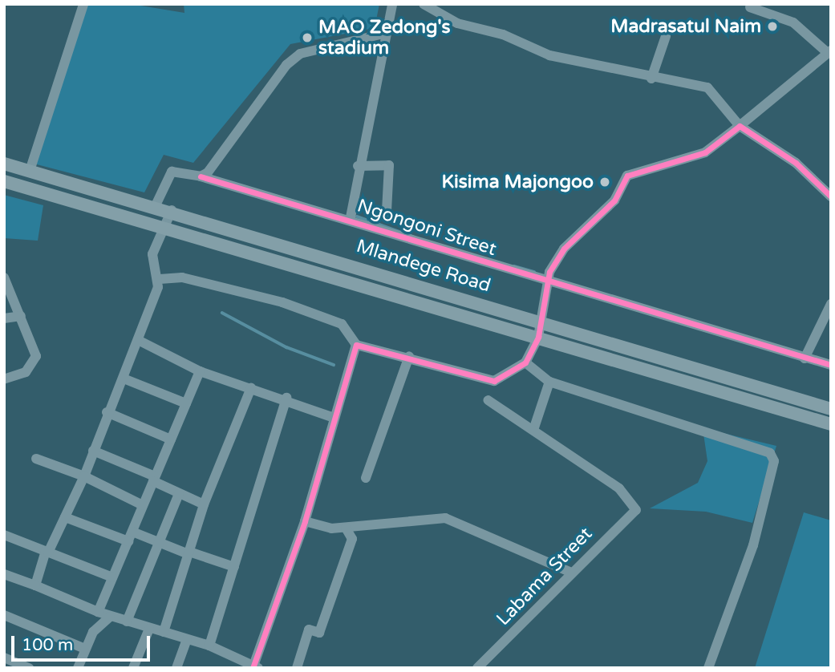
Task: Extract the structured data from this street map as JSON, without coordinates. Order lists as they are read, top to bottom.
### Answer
{
  "streets": {
    "main road": ["Mlandege Road"],
    "street": ["Ngongoni Street", "Labama Street"]
  },
  "crossings": [
    ["Ngongoni Street", "Mlandege Road"]
  ],
  "places": ["Madrasatul Naim", "MAO Zedong's stadium", "Kisima Majongoo"],
  "scale_bar": "100 m"
}
